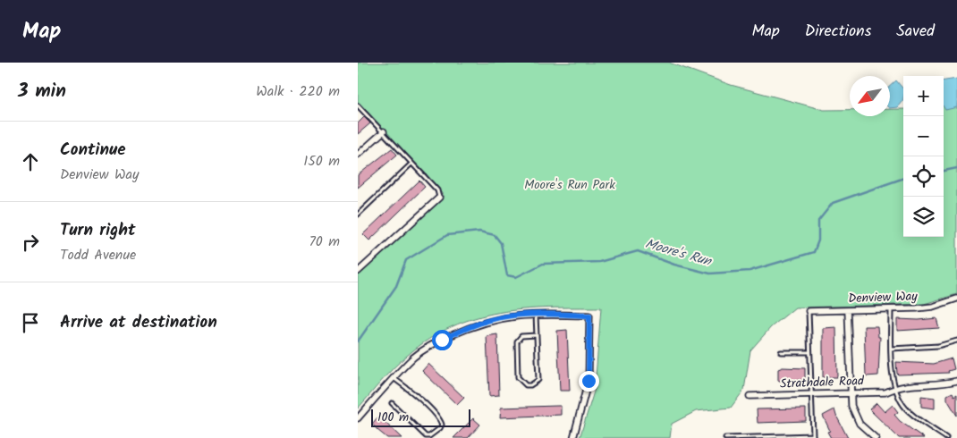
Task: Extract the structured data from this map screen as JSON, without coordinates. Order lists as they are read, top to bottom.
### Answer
{
  "streets": {
    "street": ["Denview Way", "Strathdale Road"]
  },
  "water": ["Moore's Run"],
  "parks": ["Moore's Run Park"],
  "scale_bar": "100 m",
  "north": "bottom left",
  "page": {
    "header": "Map",
    "nav": ["Map", "Directions", "Saved"],
    "heading": ["3 min", "Walk · 220 m"],
    "map_buttons": ["+", "−"],
    "list": [
      ["Continue", "Denview Way", "150 m"],
      ["Turn right", "Todd Avenue", "70 m"],
      "Arrive at destination"
    ],
    "scale": "100 m"
  }
}
